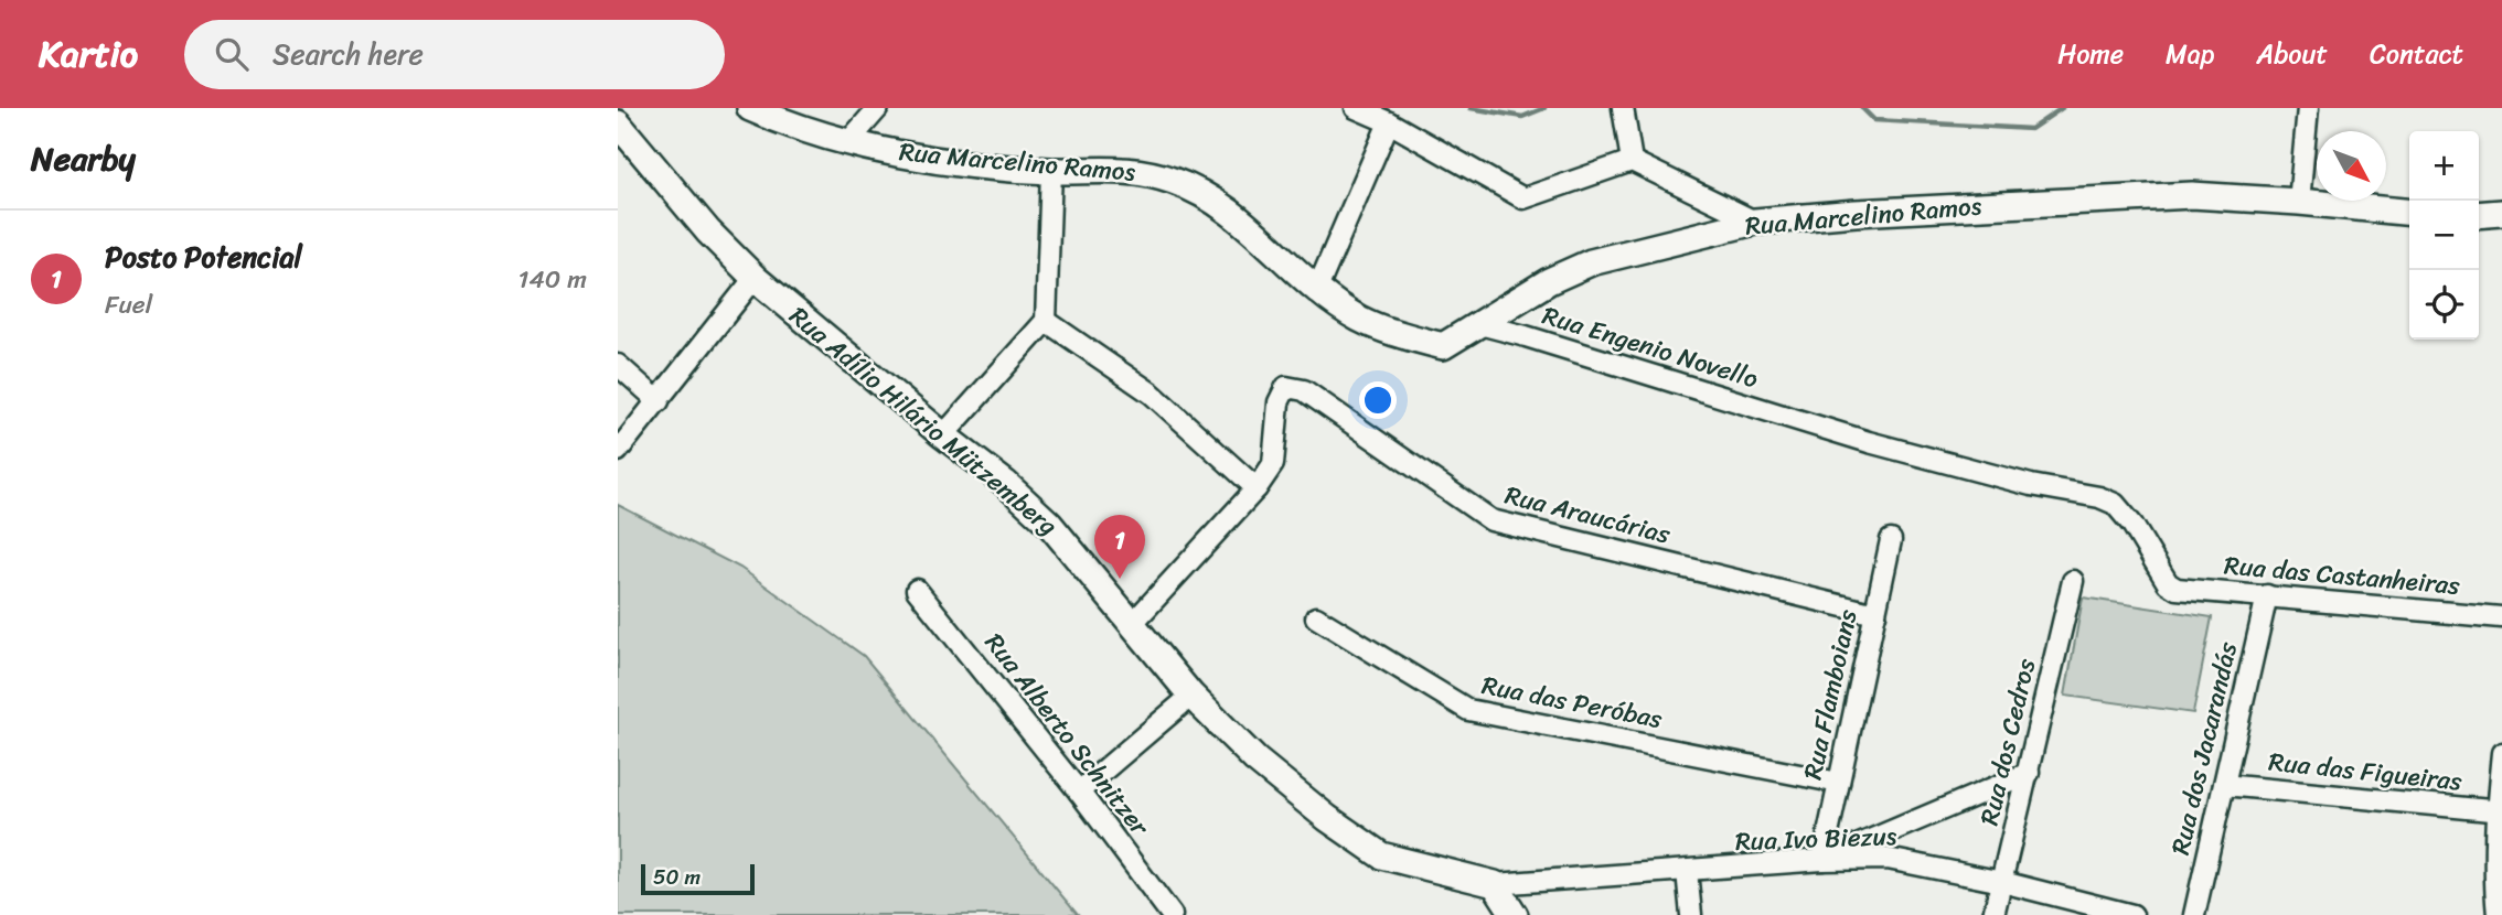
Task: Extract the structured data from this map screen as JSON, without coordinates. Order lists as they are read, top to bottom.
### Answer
{
  "streets": {
    "main road": ["Rua Marcelino Ramos", "Rua Adílio Hilário Mützemberg"],
    "street": [
      "Rua Engenio Novello",
      "Rua Araucárias",
      "Rua das Castanheiras",
      "Rua Flamboians",
      "Rua das Peróbas",
      "Rua Alberto Schnitzer",
      "Rua dos Cedros",
      "Rua dos Jacarandás",
      "Rua das Figueiras",
      "Rua Ivo Biezus"
    ]
  },
  "crossings": [
    ["Rua Marcelino Ramos", "Rua Engenio Novello"],
    ["Rua Engenio Novello", "Rua das Castanheiras"],
    ["Rua Adílio Hilário Mützemberg", "Rua Araucárias"],
    ["Rua Adílio Hilário Mützemberg", "Rua Ivo Biezus"],
    ["Rua Araucárias", "Rua Flamboians"],
    ["Rua das Castanheiras", "Rua dos Jacarandás"],
    ["Rua Flamboians", "Rua das Peróbas"],
    ["Rua Flamboians", "Rua Ivo Biezus"],
    ["Rua dos Cedros", "Rua Ivo Biezus"],
    ["Rua dos Jacarandás", "Rua das Figueiras"]
  ],
  "scale_bar": "50 m",
  "north": "bottom right",
  "page": {
    "header": "Kartio",
    "search": "Search here",
    "nav": [
      "Home",
      "Map",
      "About",
      "Contact"
    ],
    "heading": "Nearby",
    "map_buttons": ["+", "−"],
    "list": [
      {
        "mark": "1",
        "name": "Posto Potencial",
        "note": "Fuel",
        "value": "140 m"
      }
    ],
    "pins": "1",
    "scale": "50 m"
  }
}
